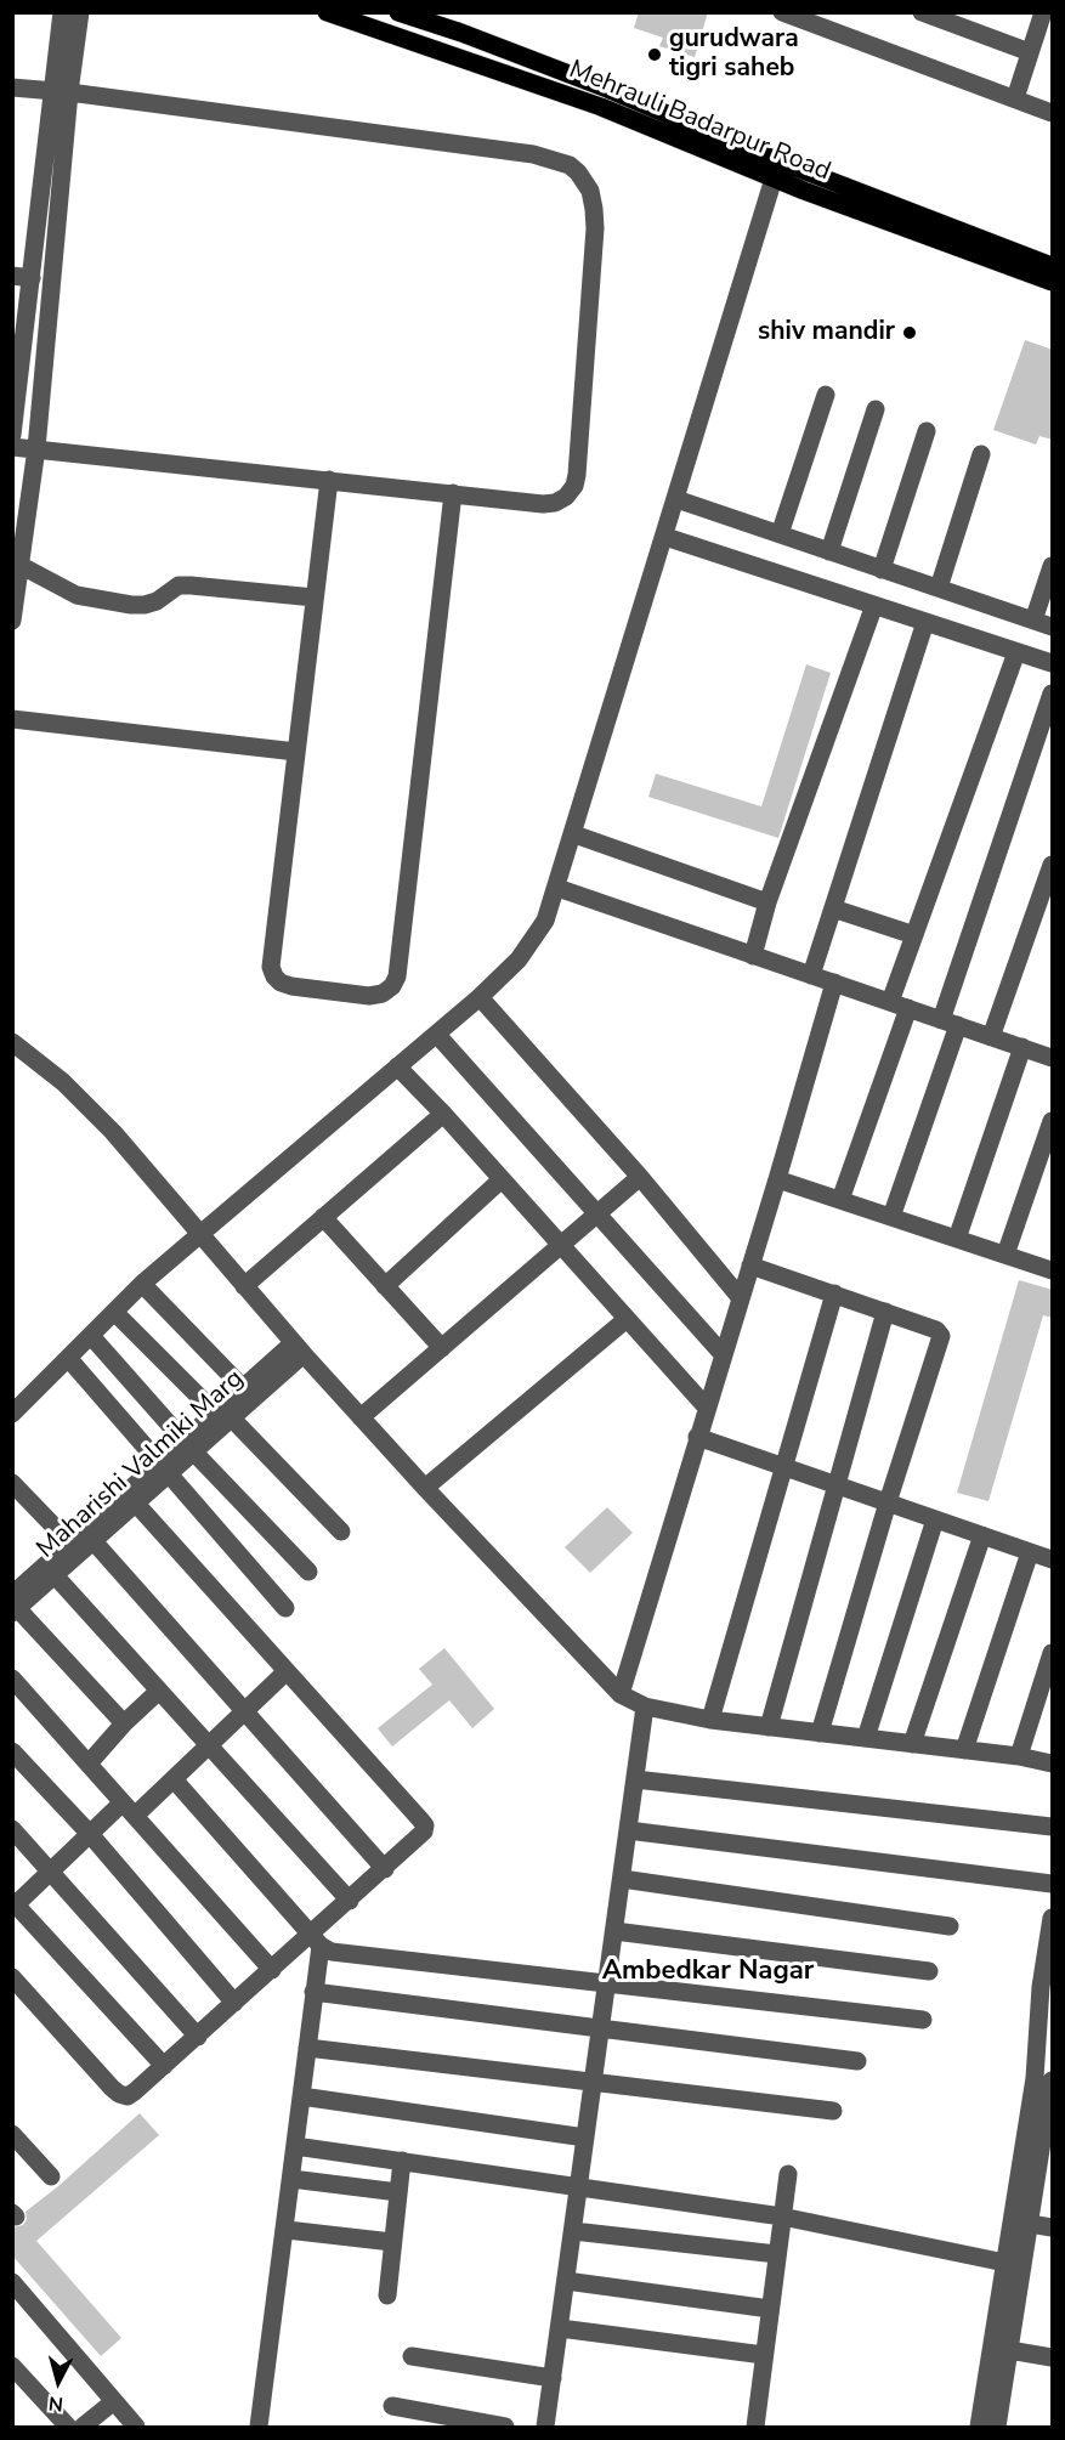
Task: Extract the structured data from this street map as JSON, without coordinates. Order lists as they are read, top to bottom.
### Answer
{
  "streets": {
    "main road": ["Mehrauli Badarpur Road"],
    "street": ["Maharishi Valmiki Marg"]
  },
  "districts": ["Ambedkar Nagar"],
  "places": ["gurudwara tigri saheb", "shiv mandir"],
  "north": "bottom"
}
